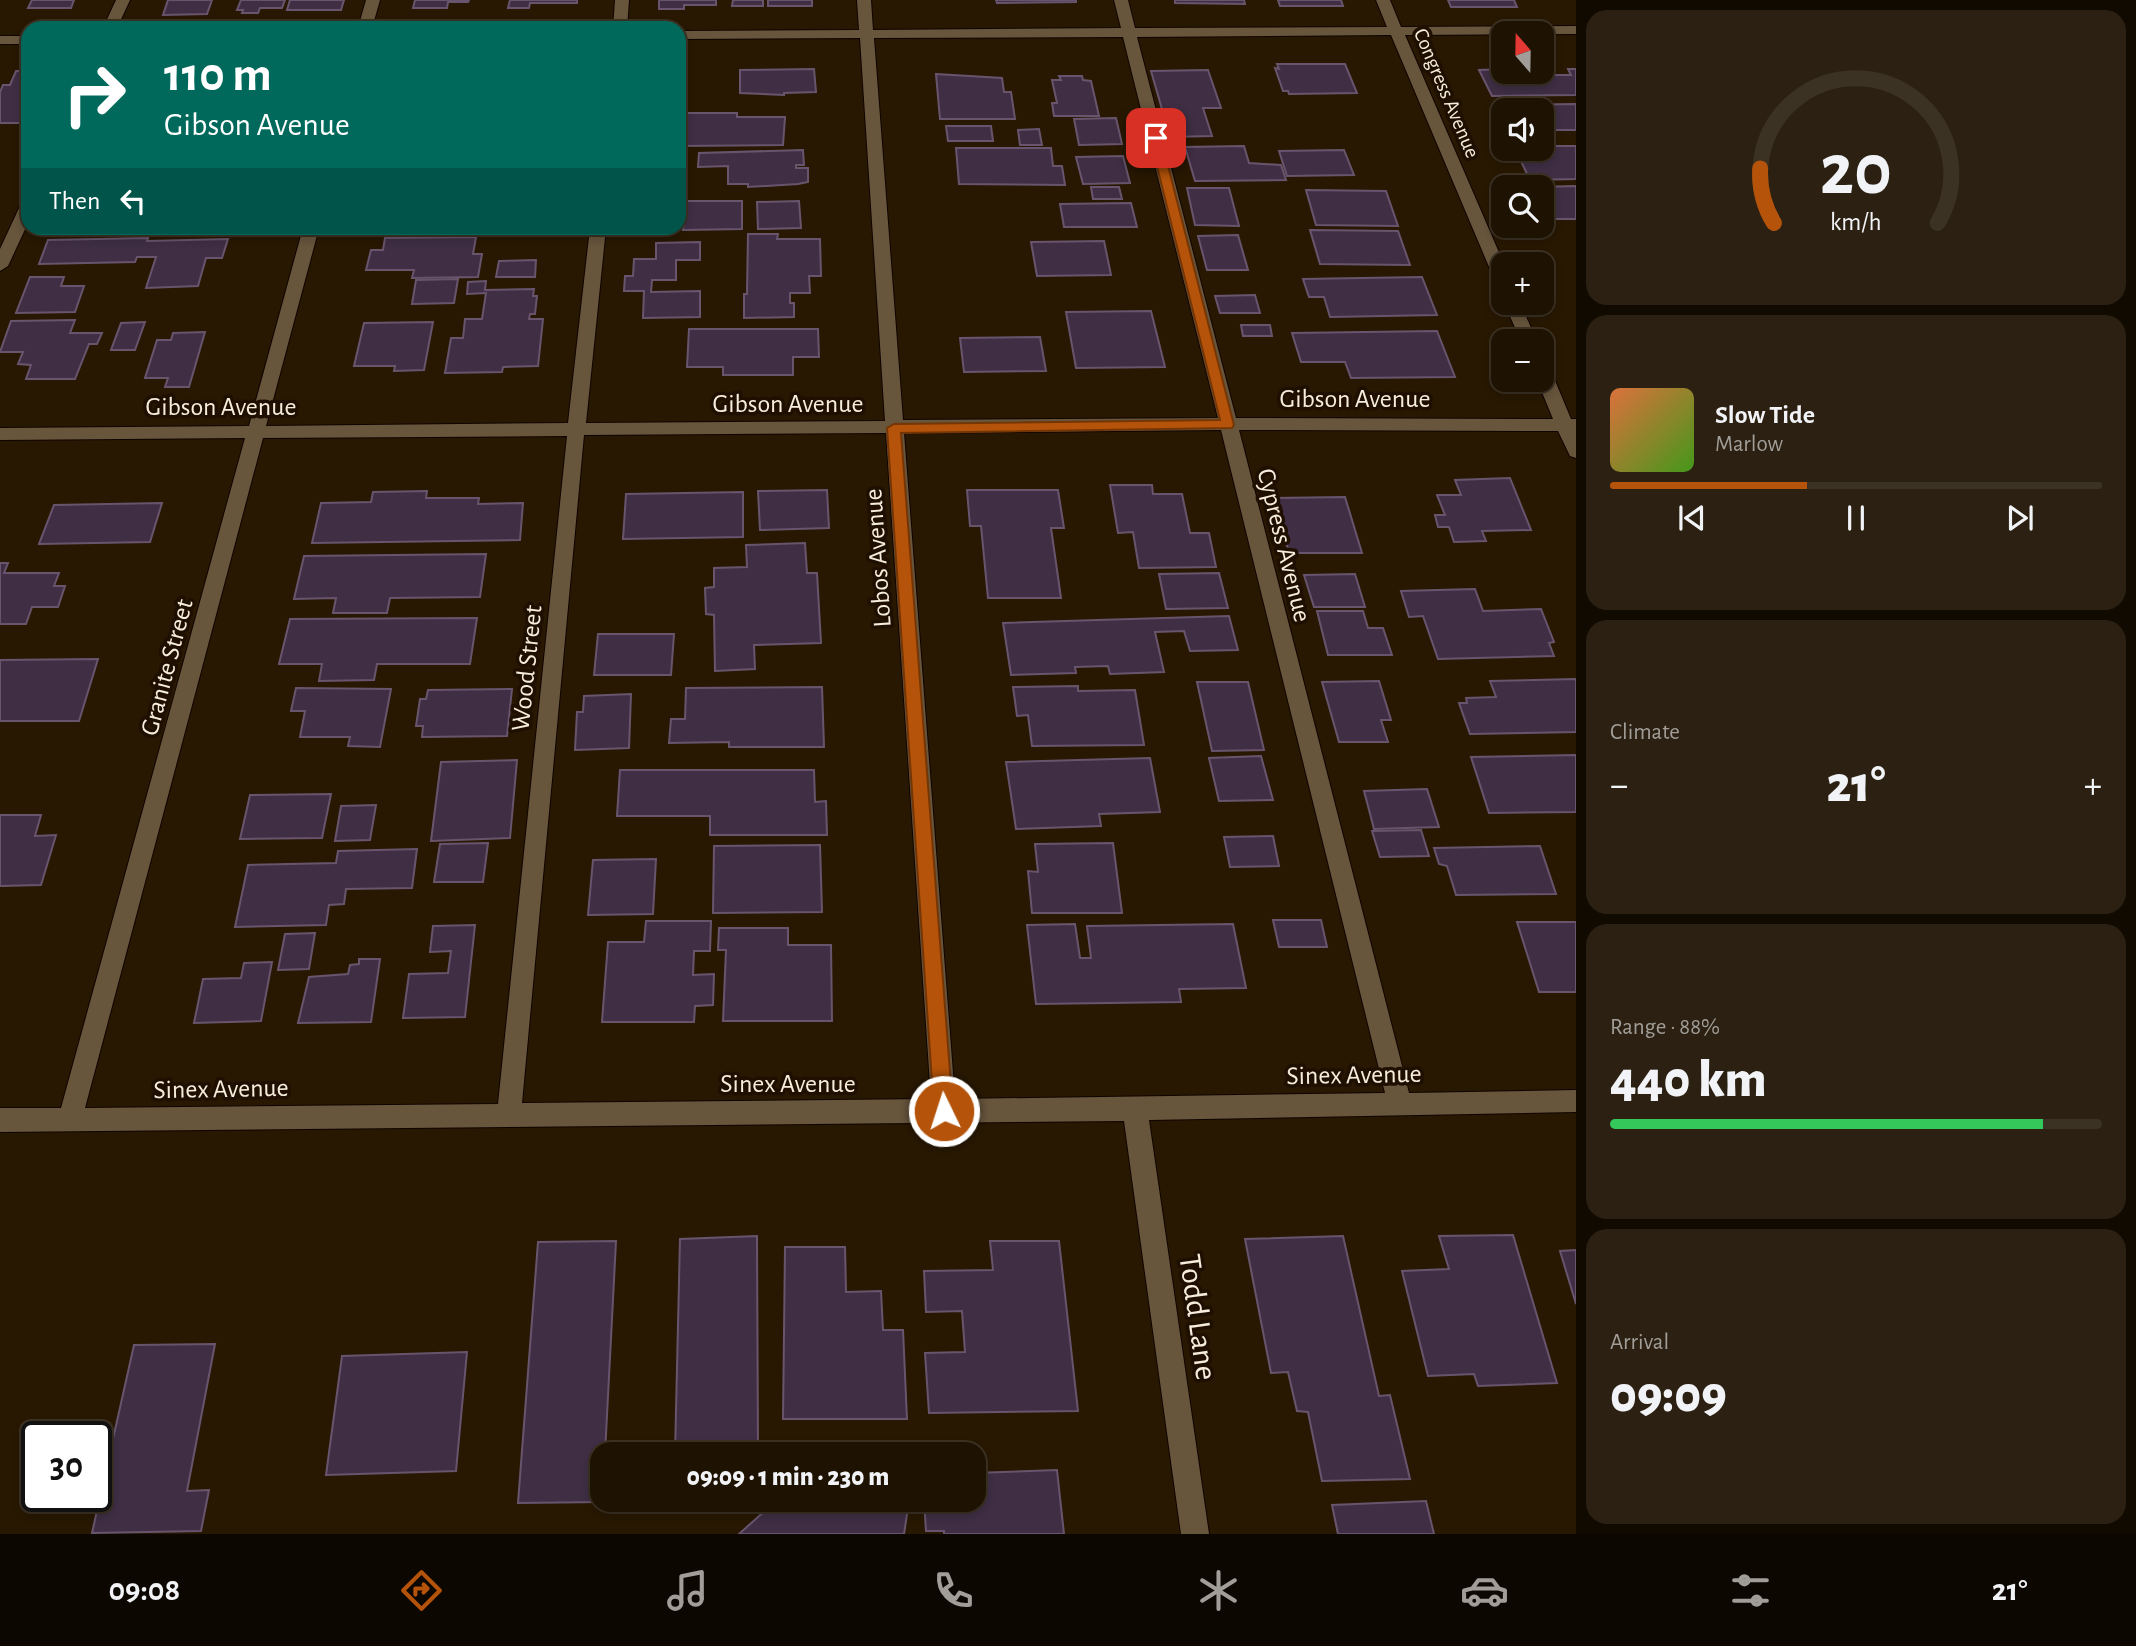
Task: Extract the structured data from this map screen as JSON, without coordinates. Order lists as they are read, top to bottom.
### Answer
{
  "streets": {
    "street": [
      "Congress Avenue",
      "Gibson Avenue",
      "Cypress Avenue",
      "Lobos Avenue",
      "Granite Street",
      "Wood Street",
      "Sinex Avenue",
      "Todd Lane"
    ]
  },
  "crossings": [
    ["Gibson Avenue", "Cypress Avenue"],
    ["Gibson Avenue", "Lobos Avenue"],
    ["Gibson Avenue", "Granite Street"],
    ["Gibson Avenue", "Wood Street"],
    ["Cypress Avenue", "Sinex Avenue"],
    ["Lobos Avenue", "Sinex Avenue"],
    ["Granite Street", "Sinex Avenue"],
    ["Wood Street", "Sinex Avenue"],
    ["Sinex Avenue", "Todd Lane"]
  ],
  "north": "top",
  "page": {
    "map_buttons": ["+", "−"],
    "turn": ["110 m", "Gibson Avenue"],
    "then": "Then",
    "song": ["Slow Tide", "Marlow"],
    "tile": [
      "Climate",
      ["Range · 88%", "440 km"],
      ["Arrival", "09:09"]
    ],
    "heat": ["−", "21°", "+"],
    "limit": "30",
    "trip": "09:09 · 1 min · 230 m",
    "tabs": ["09:08", "21°"],
    "gauge": ["20", "km/h"]
  }
}
